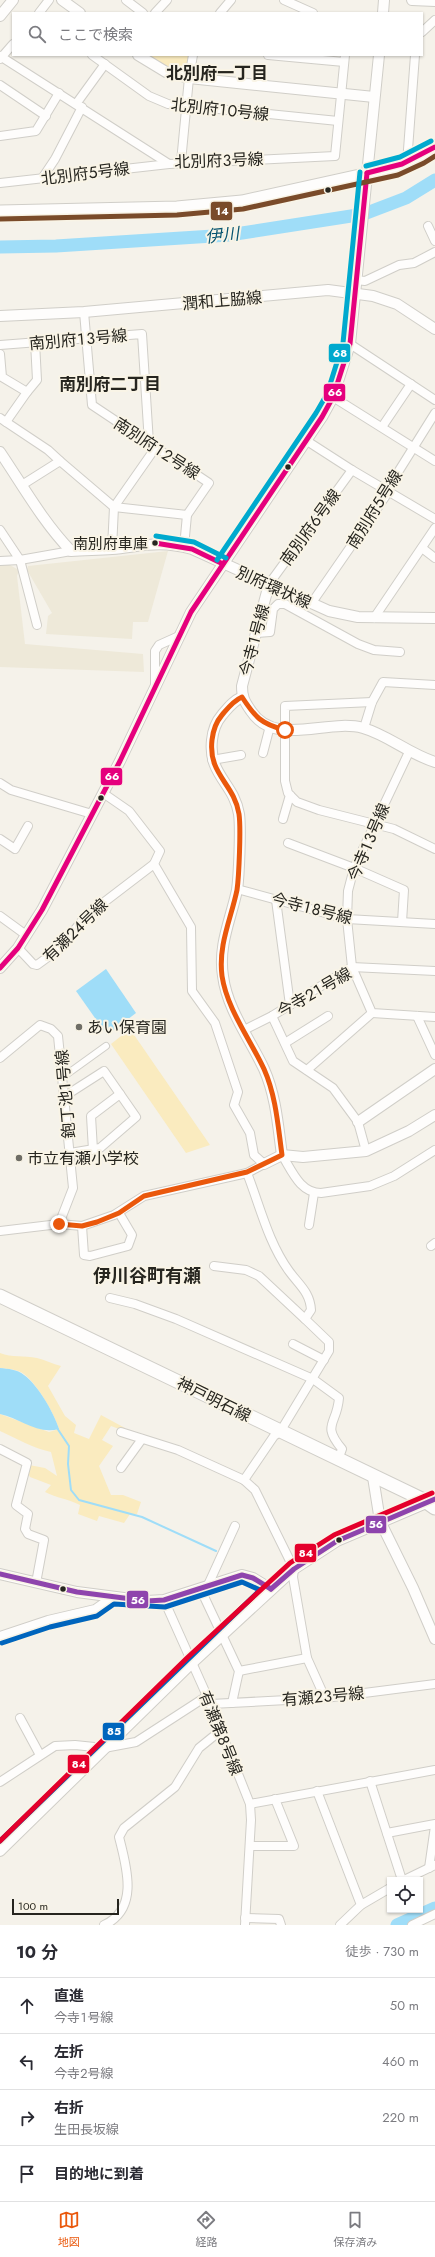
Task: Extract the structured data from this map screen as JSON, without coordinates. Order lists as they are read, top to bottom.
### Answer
{
  "streets": {
    "main road": ["神戸明石線"],
    "street": [
      "北別府１０号線",
      "北別府３号線",
      "北別府５号線",
      "潤和上脇線",
      "南別府１３号線",
      "南別府１２号線",
      "南別府５号線",
      "南別府６号線",
      "別府環状線",
      "今寺１号線",
      "今寺１３号線",
      "今寺１８号線",
      "有瀬２４号線",
      "今寺２１号線",
      "鉋丁池１号線",
      "有瀬２３号線",
      "有瀬第８号線"
    ]
  },
  "crossings": [
    ["北別府１０号線", "北別府３号線"],
    ["北別府３号線", "北別府５号線"],
    ["潤和上脇線", "南別府１２号線"],
    ["南別府１３号線", "南別府１２号線"],
    ["南別府５号線", "別府環状線"],
    ["南別府６号線", "別府環状線"],
    ["南別府６号線", "今寺１号線"],
    ["別府環状線", "今寺１号線"],
    ["今寺１号線", "今寺１３号線"],
    ["今寺１３号線", "今寺１８号線"],
    ["今寺１３号線", "今寺２１号線"],
    ["有瀬２３号線", "有瀬第８号線"]
  ],
  "districts": ["北別府一丁目", "南別府二丁目", "伊川谷町有瀬"],
  "water": ["伊川"],
  "places": ["南別府車庫", "あい保育園", "市立有瀬小学校"],
  "lines": [
    "transit line 68",
    "transit line 66",
    "transit line 14",
    "transit line 84",
    "transit line 56",
    "transit line 85"
  ],
  "scale_bar": "100 m",
  "page": {
    "search": "ここで検索",
    "scale": "100 m",
    "heading": ["10 分", "徒歩 · 730 m"],
    "list": [
      ["直進", "今寺１号線", "50 m"],
      ["左折", "今寺２号線", "460 m"],
      ["右折", "生田長坂線", "220 m"],
      "目的地に到着"
    ],
    "nav": ["地図", "経路", "保存済み"]
  }
}
